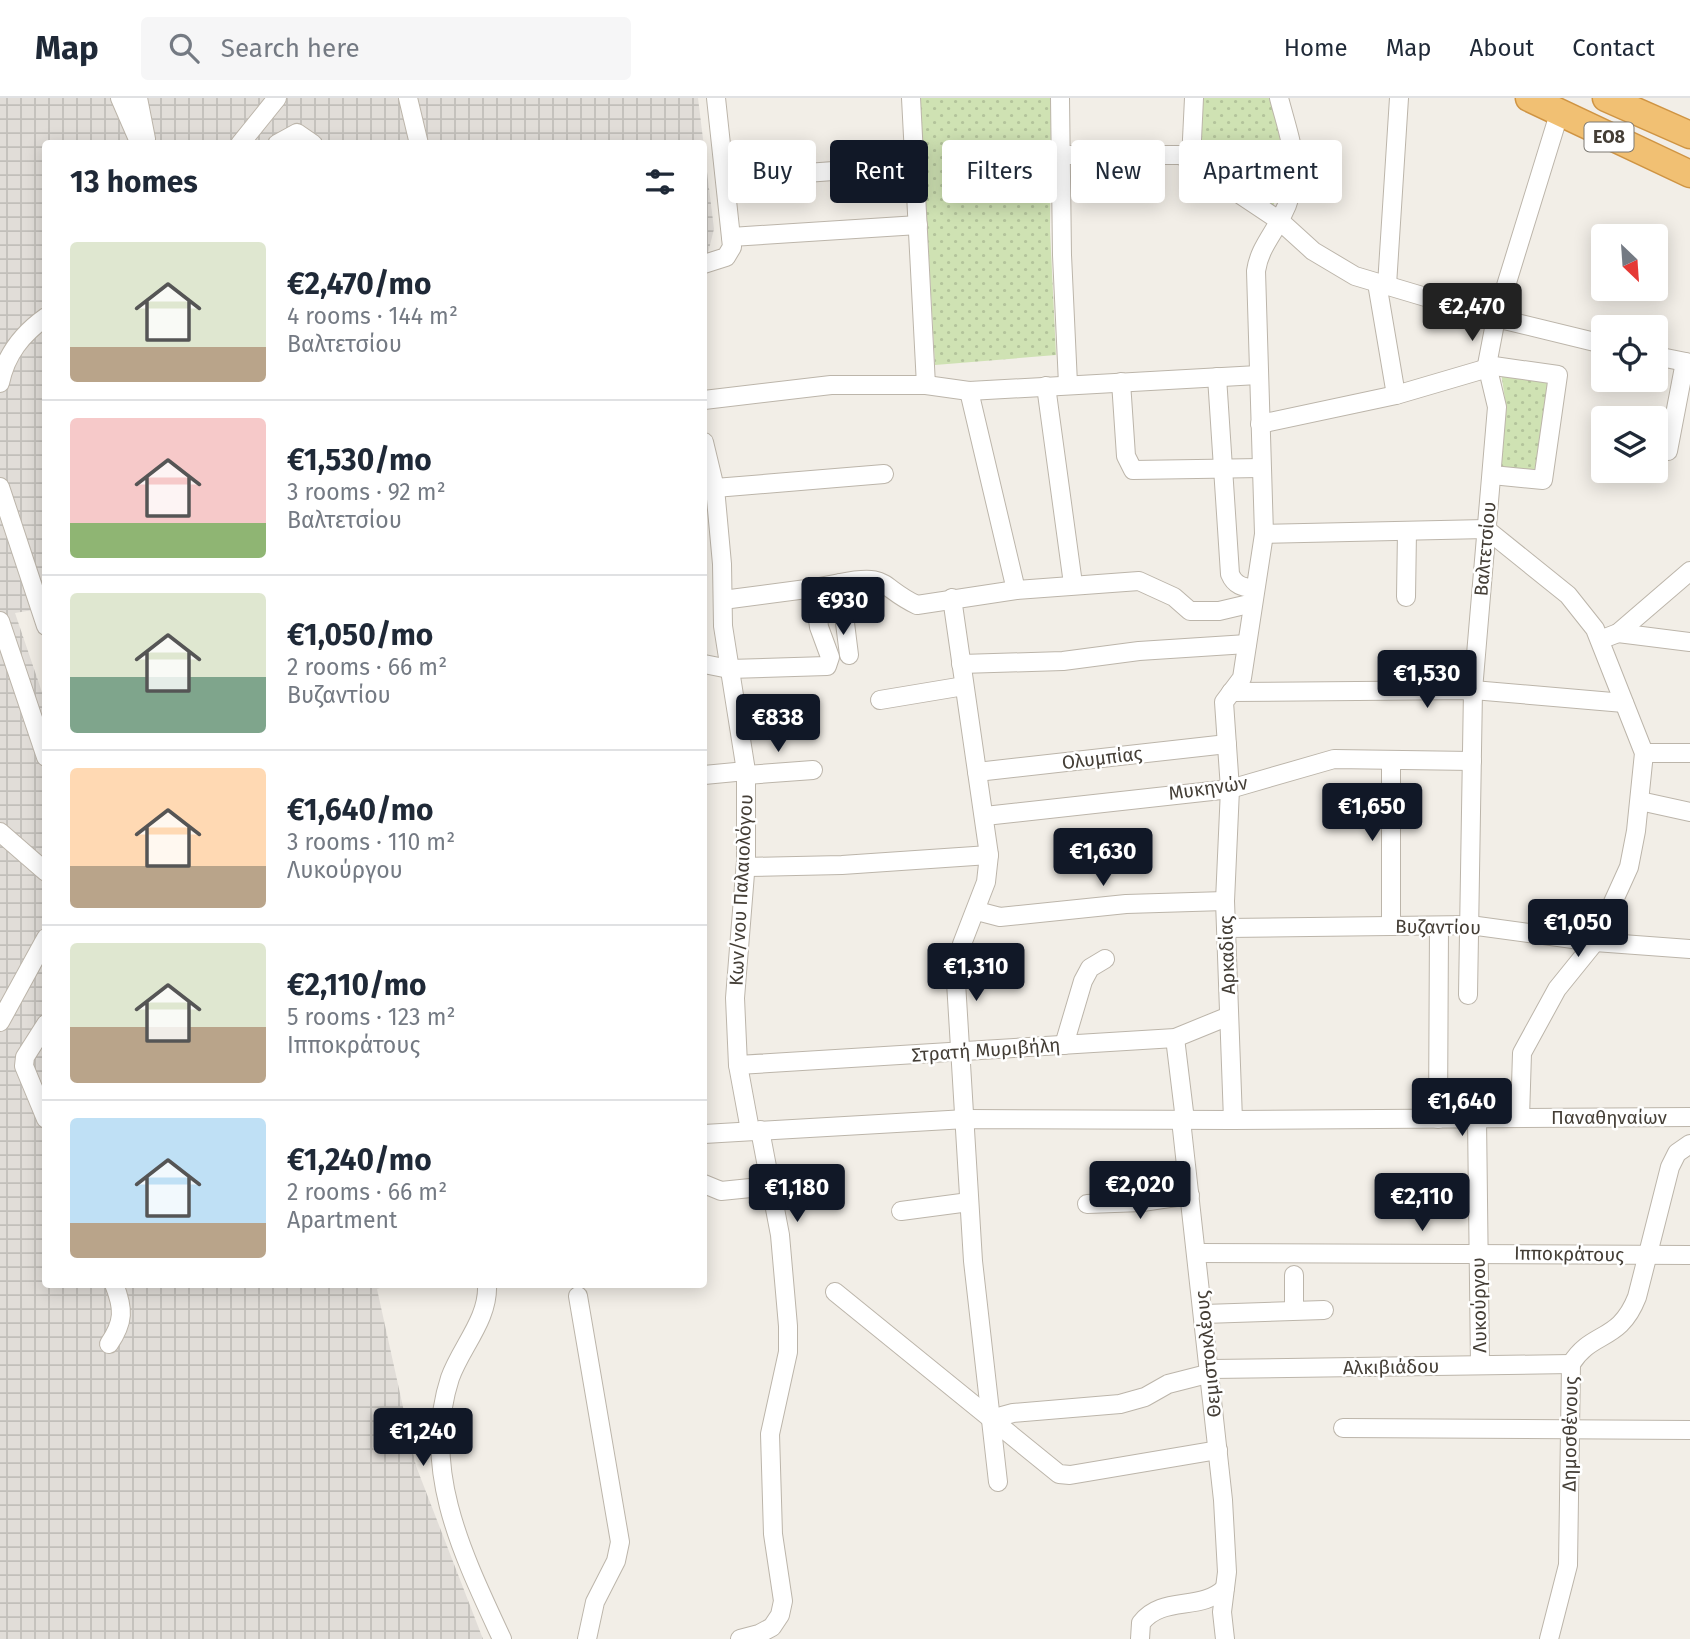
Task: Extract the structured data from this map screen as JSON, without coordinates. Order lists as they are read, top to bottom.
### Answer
{
  "streets": {
    "highway": ["ΕΟ8"],
    "street": [
      "Βαλτετσίου",
      "Ολυμπίας",
      "Μυκηνών",
      "Κων/νου Παλαιολόγου",
      "Βυζαντίου",
      "Αρκαδίας",
      "Στρατή Μυριβήλη",
      "Παναθηναίων",
      "Ιπποκράτους",
      "Λυκούργου",
      "Θεμιστοκλέους",
      "Αλκιβιάδου",
      "Δημοσθένους"
    ]
  },
  "crossings": [
    ["ΕΟ8", "Βαλτετσίου"],
    ["Βαλτετσίου", "Μυκηνών"],
    ["Βαλτετσίου", "Βυζαντίου"],
    ["Ολυμπίας", "Αρκαδίας"],
    ["Μυκηνών", "Αρκαδίας"],
    ["Κων/νου Παλαιολόγου", "Στρατή Μυριβήλη"],
    ["Κων/νου Παλαιολόγου", "Παναθηναίων"],
    ["Βυζαντίου", "Αρκαδίας"],
    ["Αρκαδίας", "Στρατή Μυριβήλη"],
    ["Αρκαδίας", "Παναθηναίων"],
    ["Στρατή Μυριβήλη", "Θεμιστοκλέους"],
    ["Παναθηναίων", "Λυκούργου"],
    ["Παναθηναίων", "Θεμιστοκλέους"],
    ["Ιπποκράτους", "Λυκούργου"],
    ["Ιπποκράτους", "Θεμιστοκλέους"],
    ["Ιπποκράτους", "Δημοσθένους"],
    ["Λυκούργου", "Αλκιβιάδου"],
    ["Θεμιστοκλέους", "Αλκιβιάδου"],
    ["Αλκιβιάδου", "Δημοσθένους"]
  ],
  "north": "bottom right",
  "page": {
    "header": "Map",
    "search": "Search here",
    "nav": [
      "Home",
      "Map",
      "About",
      "Contact"
    ],
    "chip": [
      "Buy",
      "Rent",
      "Filters",
      "New",
      "Apartment"
    ],
    "heading": "13 homes",
    "list": [
      {
        "name": "€2,470/mo",
        "note": "4 rooms · 144 m² · Βαλτετσίου"
      },
      {
        "name": "€1,530/mo",
        "note": "3 rooms · 92 m² · Βαλτετσίου"
      },
      {
        "name": "€1,050/mo",
        "note": "2 rooms · 66 m² · Βυζαντίου"
      },
      {
        "name": "€1,640/mo",
        "note": "3 rooms · 110 m² · Λυκούργου"
      },
      {
        "name": "€2,110/mo",
        "note": "5 rooms · 123 m² · Ιπποκράτους"
      },
      {
        "name": "€1,240/mo",
        "note": "2 rooms · 66 m² · Apartment"
      }
    ],
    "price": [
      "€2,470",
      "€930",
      "€1,530",
      "€838",
      "€1,650",
      "€1,630",
      "€1,050",
      "€1,310",
      "€1,640",
      "€2,020",
      "€1,180",
      "€2,110",
      "€1,240"
    ]
  }
}
